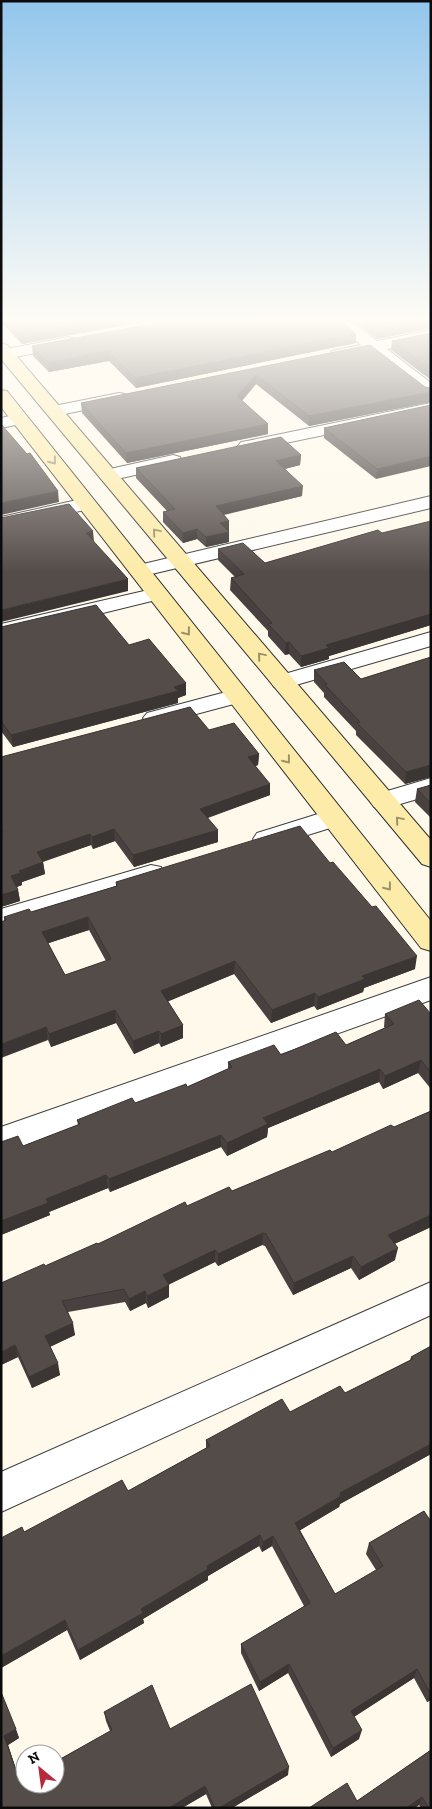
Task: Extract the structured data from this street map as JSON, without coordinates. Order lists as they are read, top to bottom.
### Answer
{
  "north": "top left"
}
